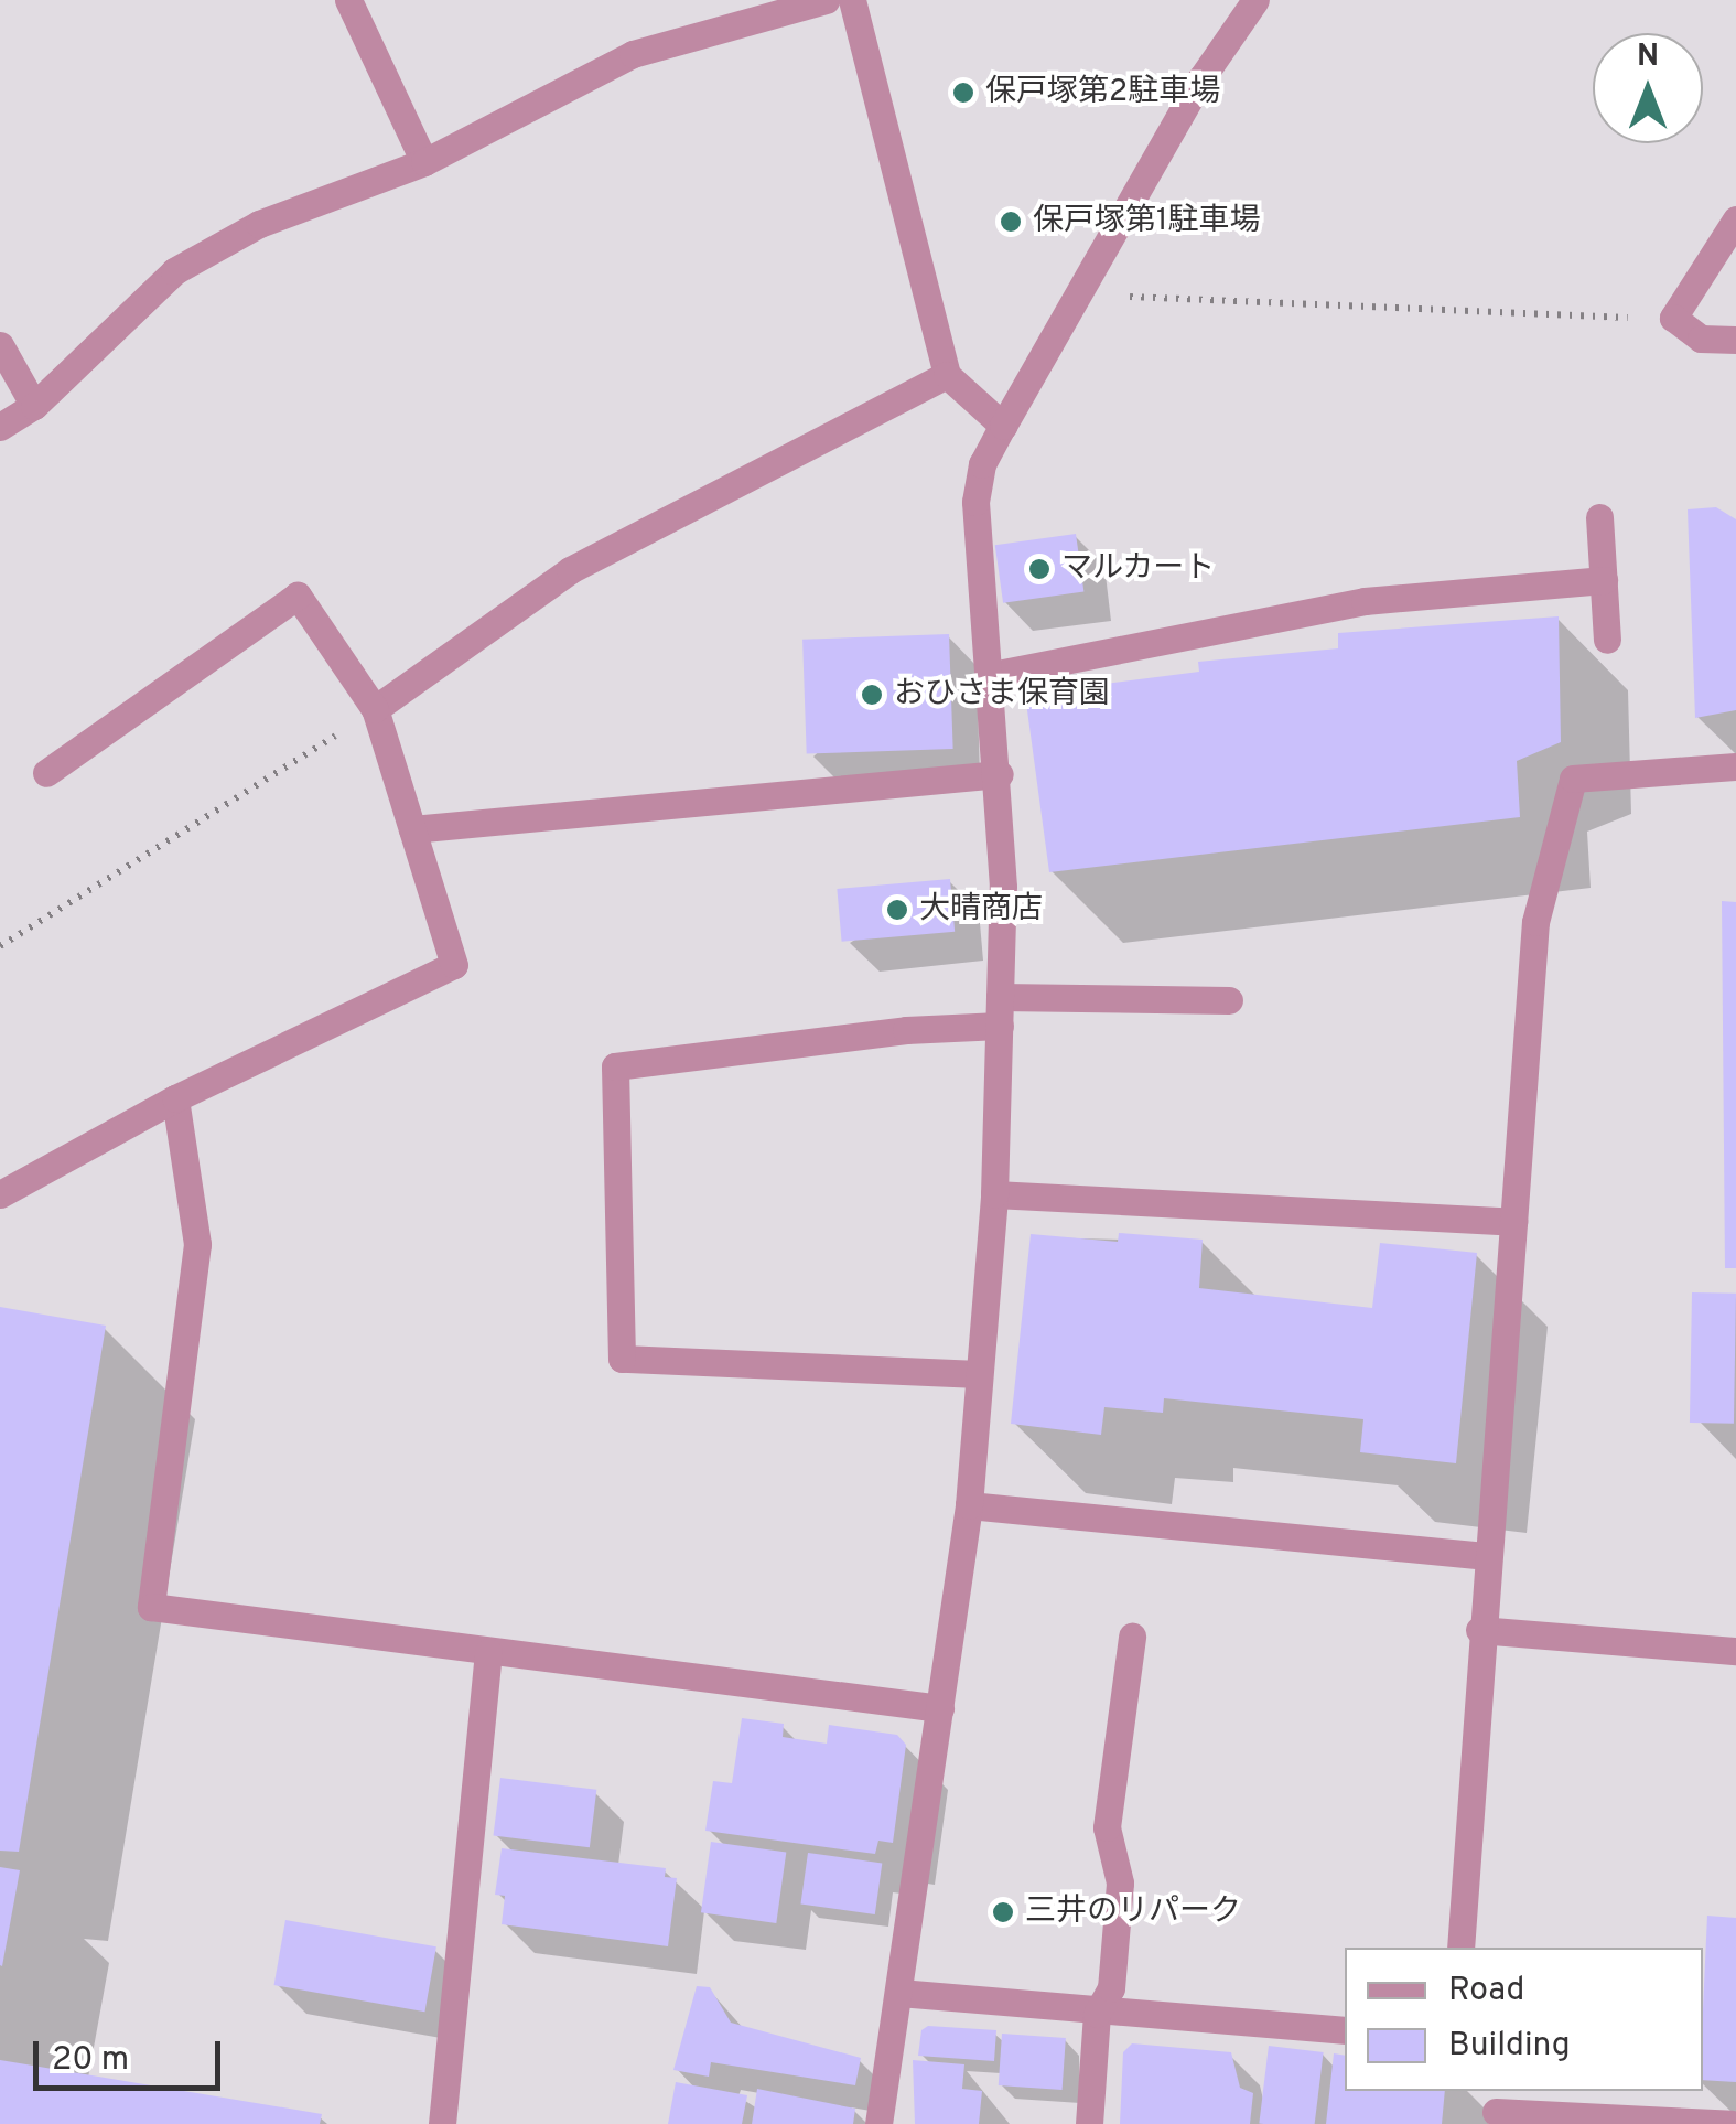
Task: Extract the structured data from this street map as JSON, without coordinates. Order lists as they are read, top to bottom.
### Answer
{
  "places": [
    "保戸塚第2駐車場",
    "保戸塚第1駐車場",
    "マルカート",
    "おひさま保育園",
    "大晴商店",
    "三井のリパーク"
  ],
  "legend": ["Road", "Building"],
  "scale_bar": "20 m",
  "north": "top"
}
